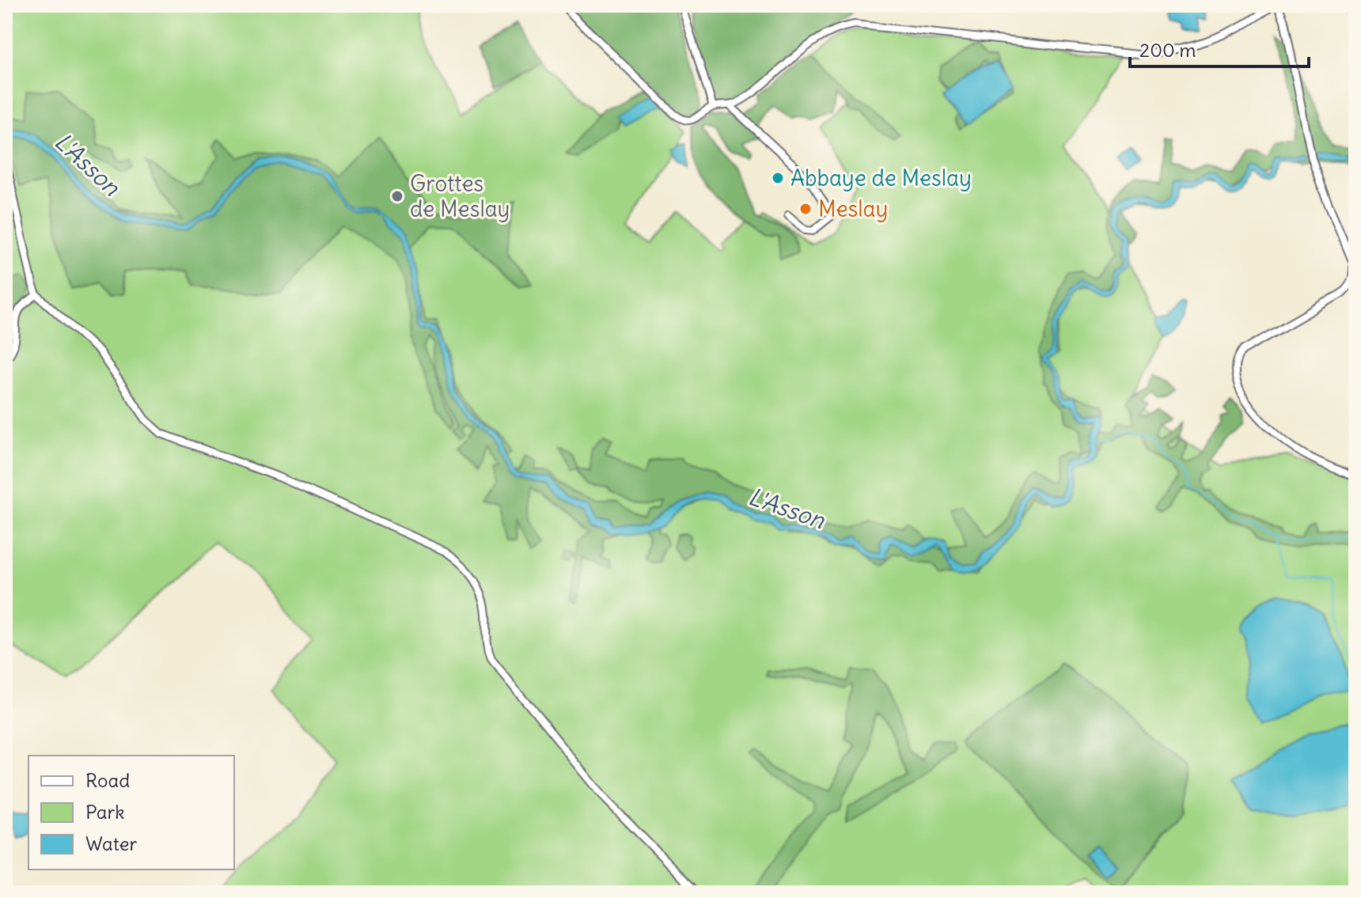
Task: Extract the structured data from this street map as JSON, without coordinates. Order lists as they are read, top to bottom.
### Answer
{
  "water": ["L'Asson"],
  "places": ["Abbaye de Meslay", "Grottes de Meslay", "Meslay"],
  "legend": ["Road", "Park", "Water"],
  "scale_bar": "200 m"
}
